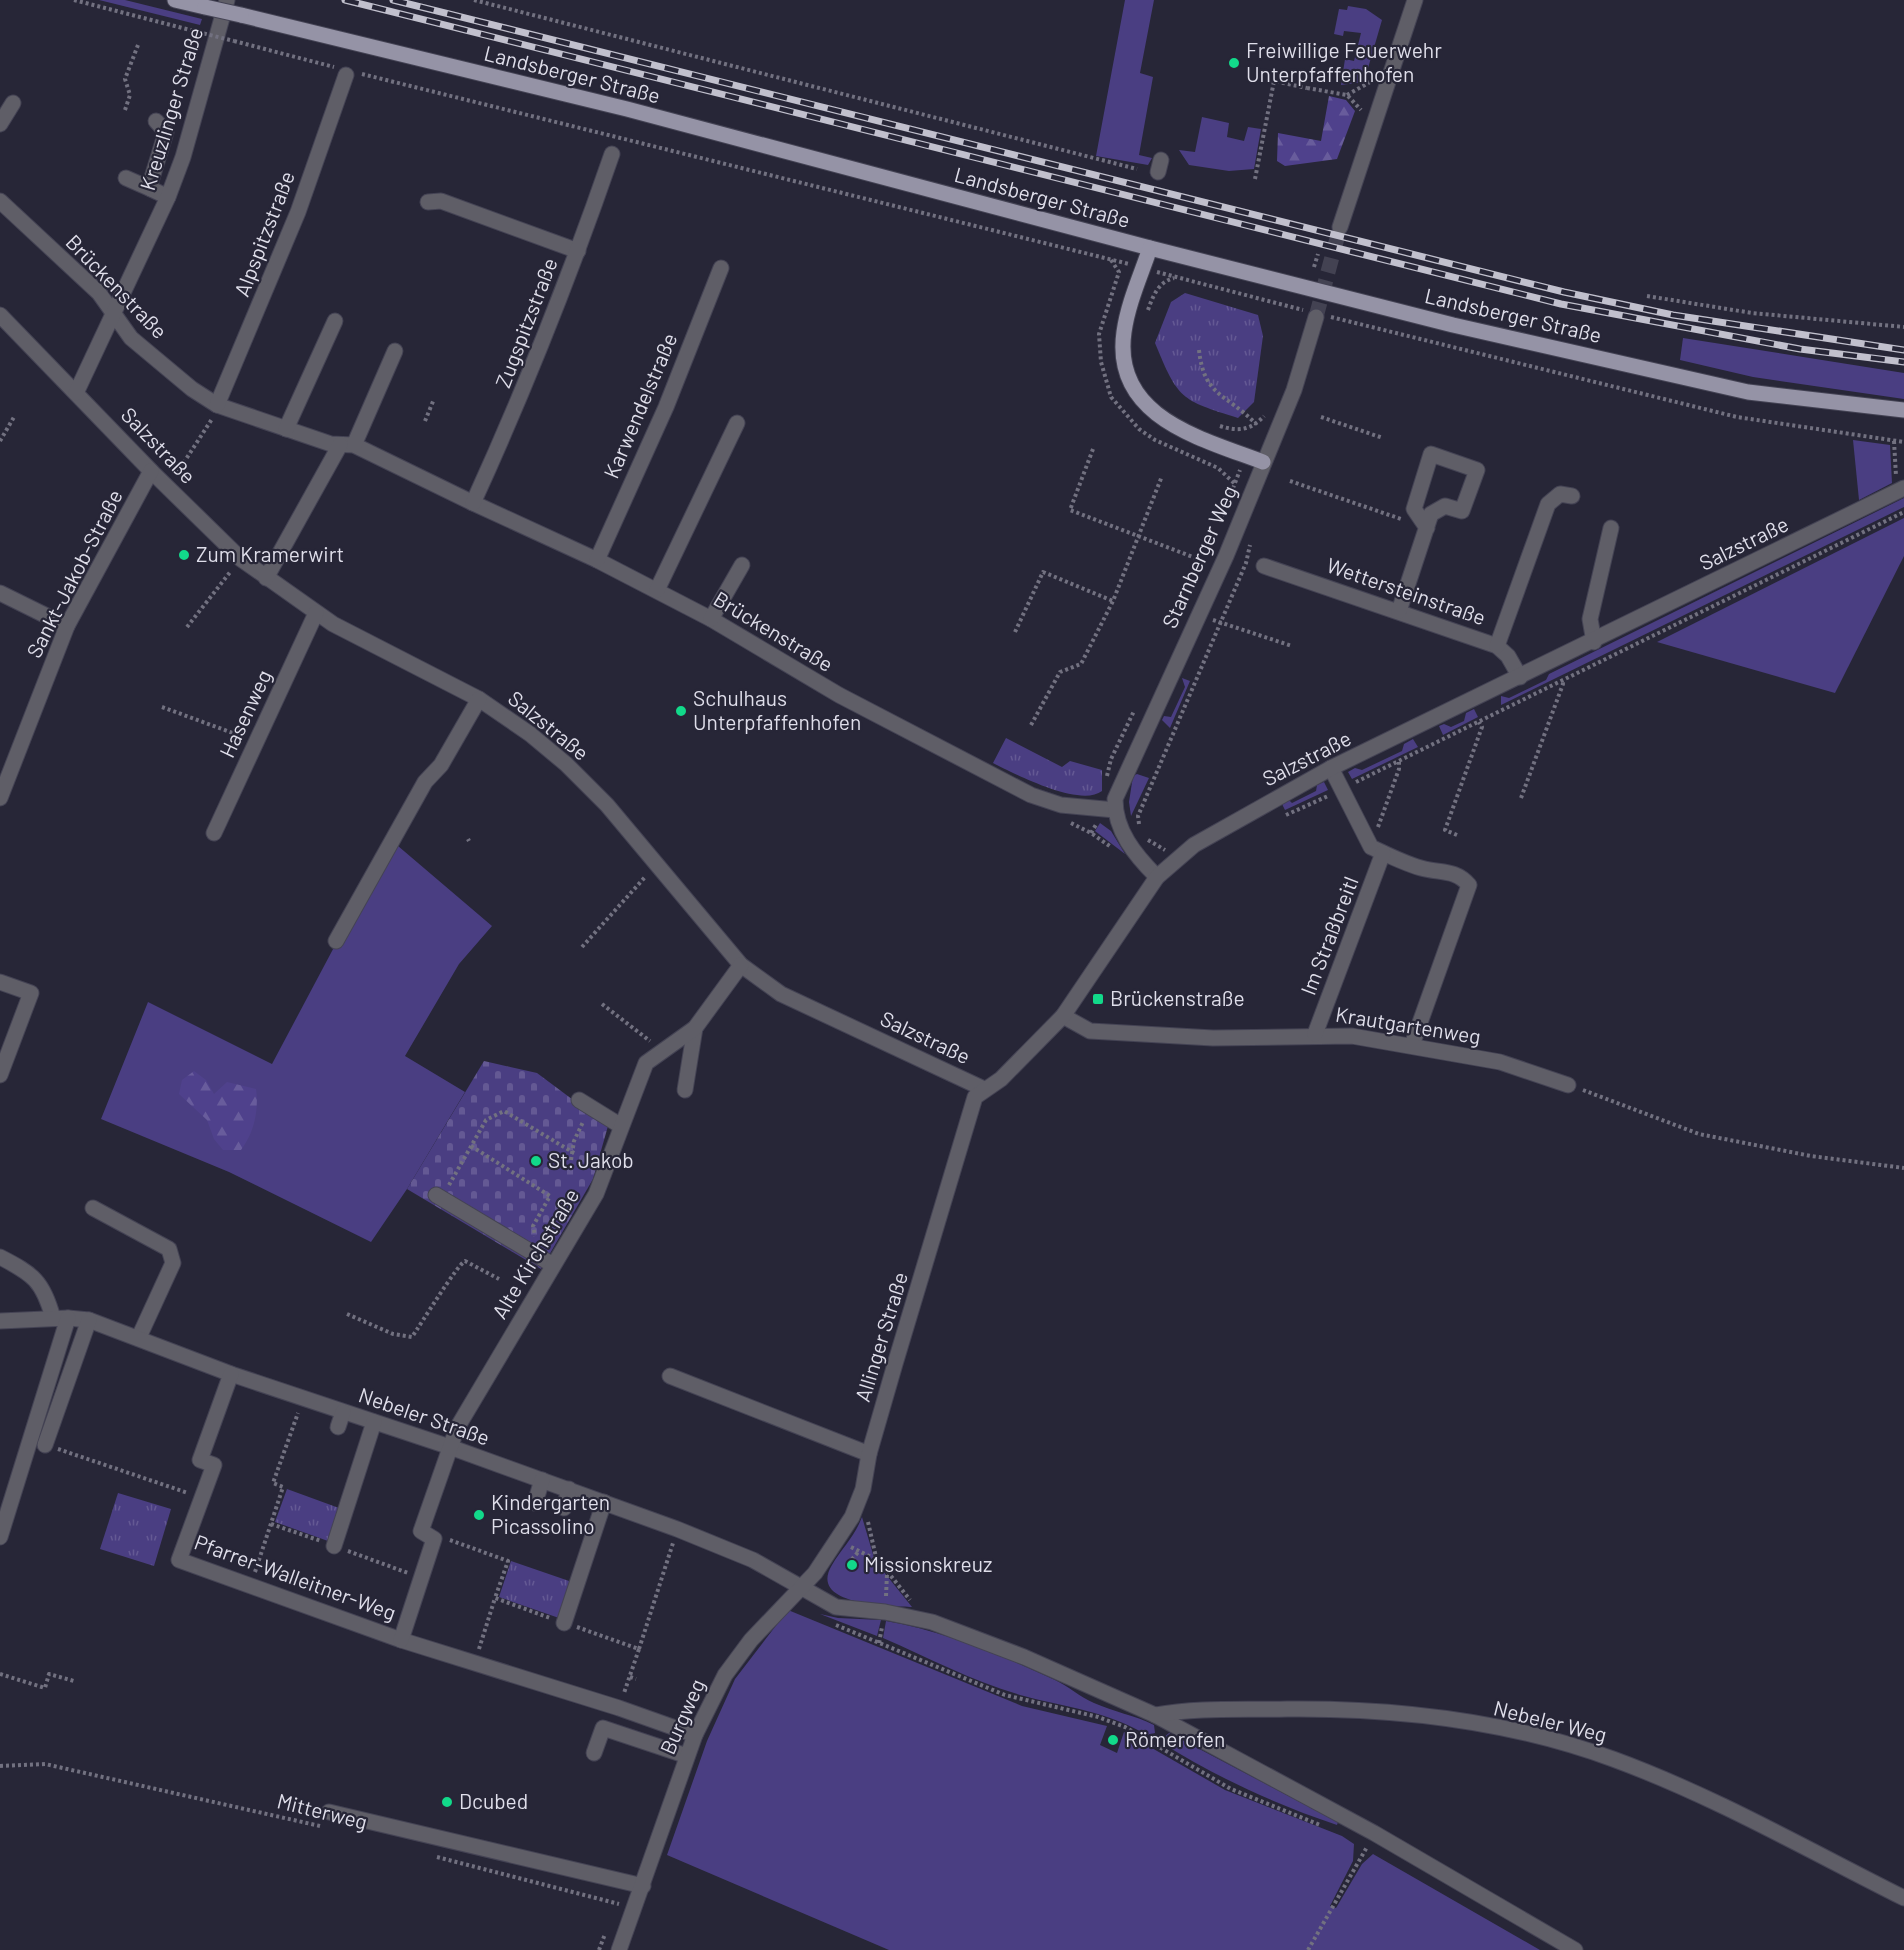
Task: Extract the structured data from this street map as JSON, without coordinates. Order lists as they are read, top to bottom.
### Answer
{
  "streets": {
    "main road": ["Landsberger Straße"],
    "street": [
      "Kreuzlinger Straße",
      "Alpspitzstraße",
      "Brückenstraße",
      "Zugspitzstraße",
      "Karwendelstraße",
      "Salzstraße",
      "Starnberger Weg",
      "Sankt-Jakob-Straße",
      "Wettersteinstraße",
      "Hasenweg",
      "Im Straßbreitl",
      "Krautgartenweg",
      "Alte Kirchstraße",
      "Allinger Straße",
      "Nebeler Straße",
      "Pfarrer-Walleitner-Weg",
      "Burgweg",
      "Nebeler Weg"
    ],
    "path": ["Mitterweg"]
  },
  "crossings": [
    ["Kreuzlinger Straße", "Brückenstraße"],
    ["Kreuzlinger Straße", "Salzstraße"],
    ["Alpspitzstraße", "Brückenstraße"],
    ["Brückenstraße", "Zugspitzstraße"],
    ["Brückenstraße", "Karwendelstraße"],
    ["Brückenstraße", "Starnberger Weg"],
    ["Salzstraße", "Sankt-Jakob-Straße"],
    ["Salzstraße", "Wettersteinstraße"],
    ["Salzstraße", "Hasenweg"],
    ["Salzstraße", "Krautgartenweg"],
    ["Salzstraße", "Alte Kirchstraße"],
    ["Salzstraße", "Allinger Straße"],
    ["Im Straßbreitl", "Krautgartenweg"],
    ["Alte Kirchstraße", "Nebeler Straße"],
    ["Allinger Straße", "Nebeler Straße"],
    ["Allinger Straße", "Burgweg"],
    ["Nebeler Straße", "Pfarrer-Walleitner-Weg"],
    ["Nebeler Straße", "Burgweg"],
    ["Nebeler Straße", "Nebeler Weg"],
    ["Pfarrer-Walleitner-Weg", "Burgweg"]
  ],
  "places": {
    "other": [
      "Freiwillige Feuerwehr Unterpfaffenhofen",
      "Zum Kramerwirt",
      "Schulhaus Unterpfaffenhofen",
      "St. Jakob",
      "Kindergarten Picassolino",
      "Missionskreuz",
      "Römerofen",
      "Dcubed"
    ],
    "transit": ["Brückenstraße"]
  }
}
